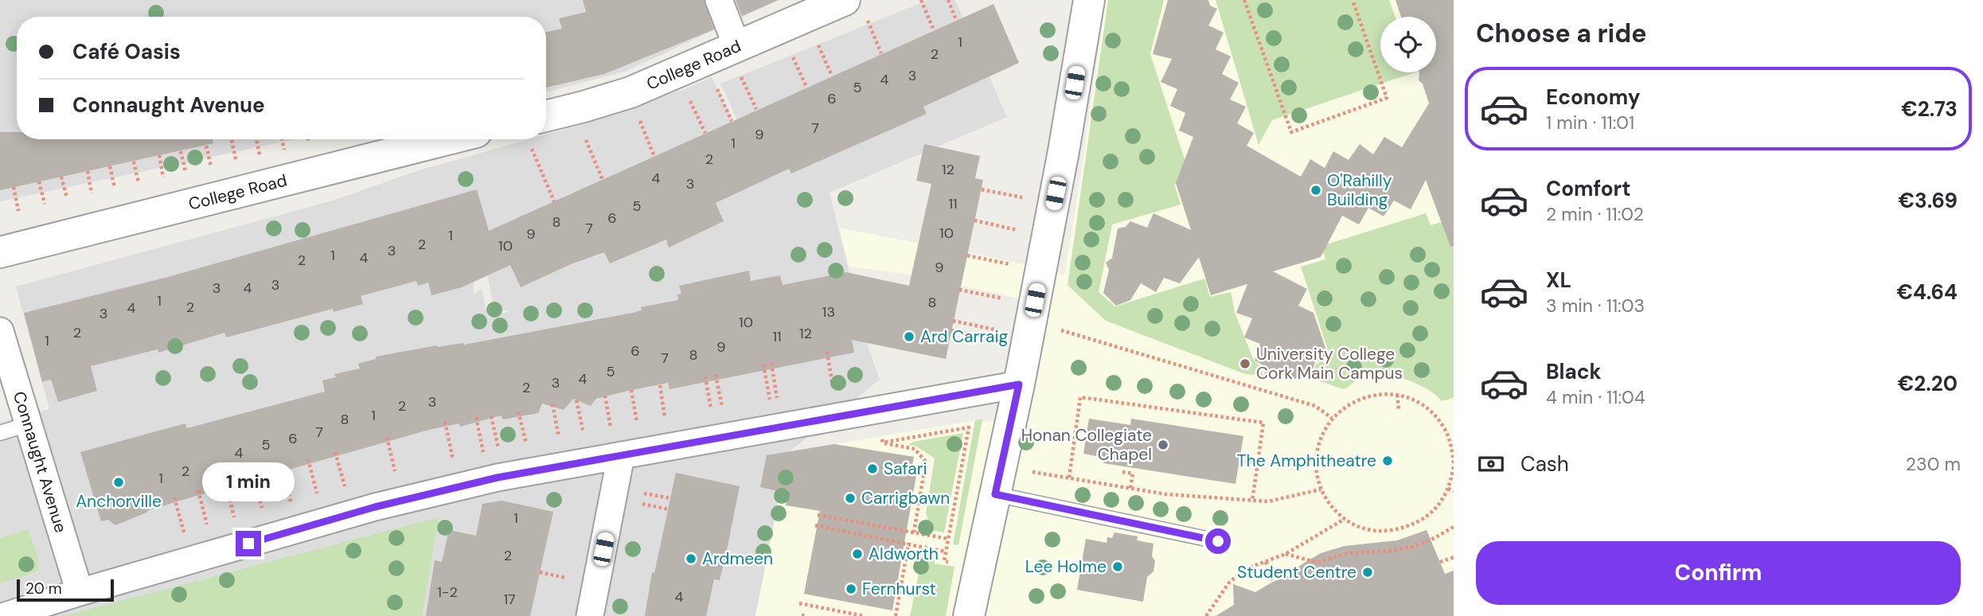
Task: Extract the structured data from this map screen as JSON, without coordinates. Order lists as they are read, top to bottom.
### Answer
{
  "streets": {
    "street": ["College Road", "Connaught Avenue"]
  },
  "places": [
    "O'Rahilly Building",
    "Ard Carraig",
    "University College Cork Main Campus",
    "Honan Collegiate Chapel",
    "The Amphitheatre",
    "Safari",
    "Anchorville",
    "Carrigbawn",
    "Aldworth",
    "Ardmeen",
    "Lee Holme",
    "Student Centre",
    "Fernhurst"
  ],
  "house_numbers": [
    "1",
    "2",
    "3",
    "4",
    "5",
    "6",
    "7",
    "9",
    "1",
    "2",
    "12",
    "4",
    "3",
    "11",
    "5",
    "6",
    "8",
    "7",
    "10",
    "9",
    "1",
    "2",
    "10",
    "3",
    "1",
    "4",
    "2",
    "9",
    "3",
    "3",
    "4",
    "1",
    "8",
    "2",
    "4",
    "13",
    "3",
    "10",
    "2",
    "12",
    "11",
    "1",
    "9",
    "6",
    "8",
    "7",
    "5",
    "4",
    "3",
    "2",
    "3",
    "2",
    "1",
    "8",
    "7",
    "6",
    "5",
    "4",
    "2",
    "1",
    "1",
    "2",
    "1-2",
    "4",
    "17"
  ],
  "scale_bar": "20 m",
  "page": {
    "heading": "Choose a ride",
    "banner": ["Café Oasis", "Connaught Avenue"],
    "list": [
      {
        "name": "Economy",
        "note": "1 min · 11:01",
        "value": "€2.73"
      },
      {
        "name": "Comfort",
        "note": "2 min · 11:02",
        "value": "€3.69"
      },
      {
        "name": "XL",
        "note": "3 min · 11:03",
        "value": "€4.64"
      },
      {
        "name": "Black",
        "note": "4 min · 11:04",
        "value": "€2.20"
      }
    ],
    "pay": ["Cash", "230 m"],
    "bubble": "1 min",
    "buttons": "Confirm",
    "scale": "20 m"
  }
}
